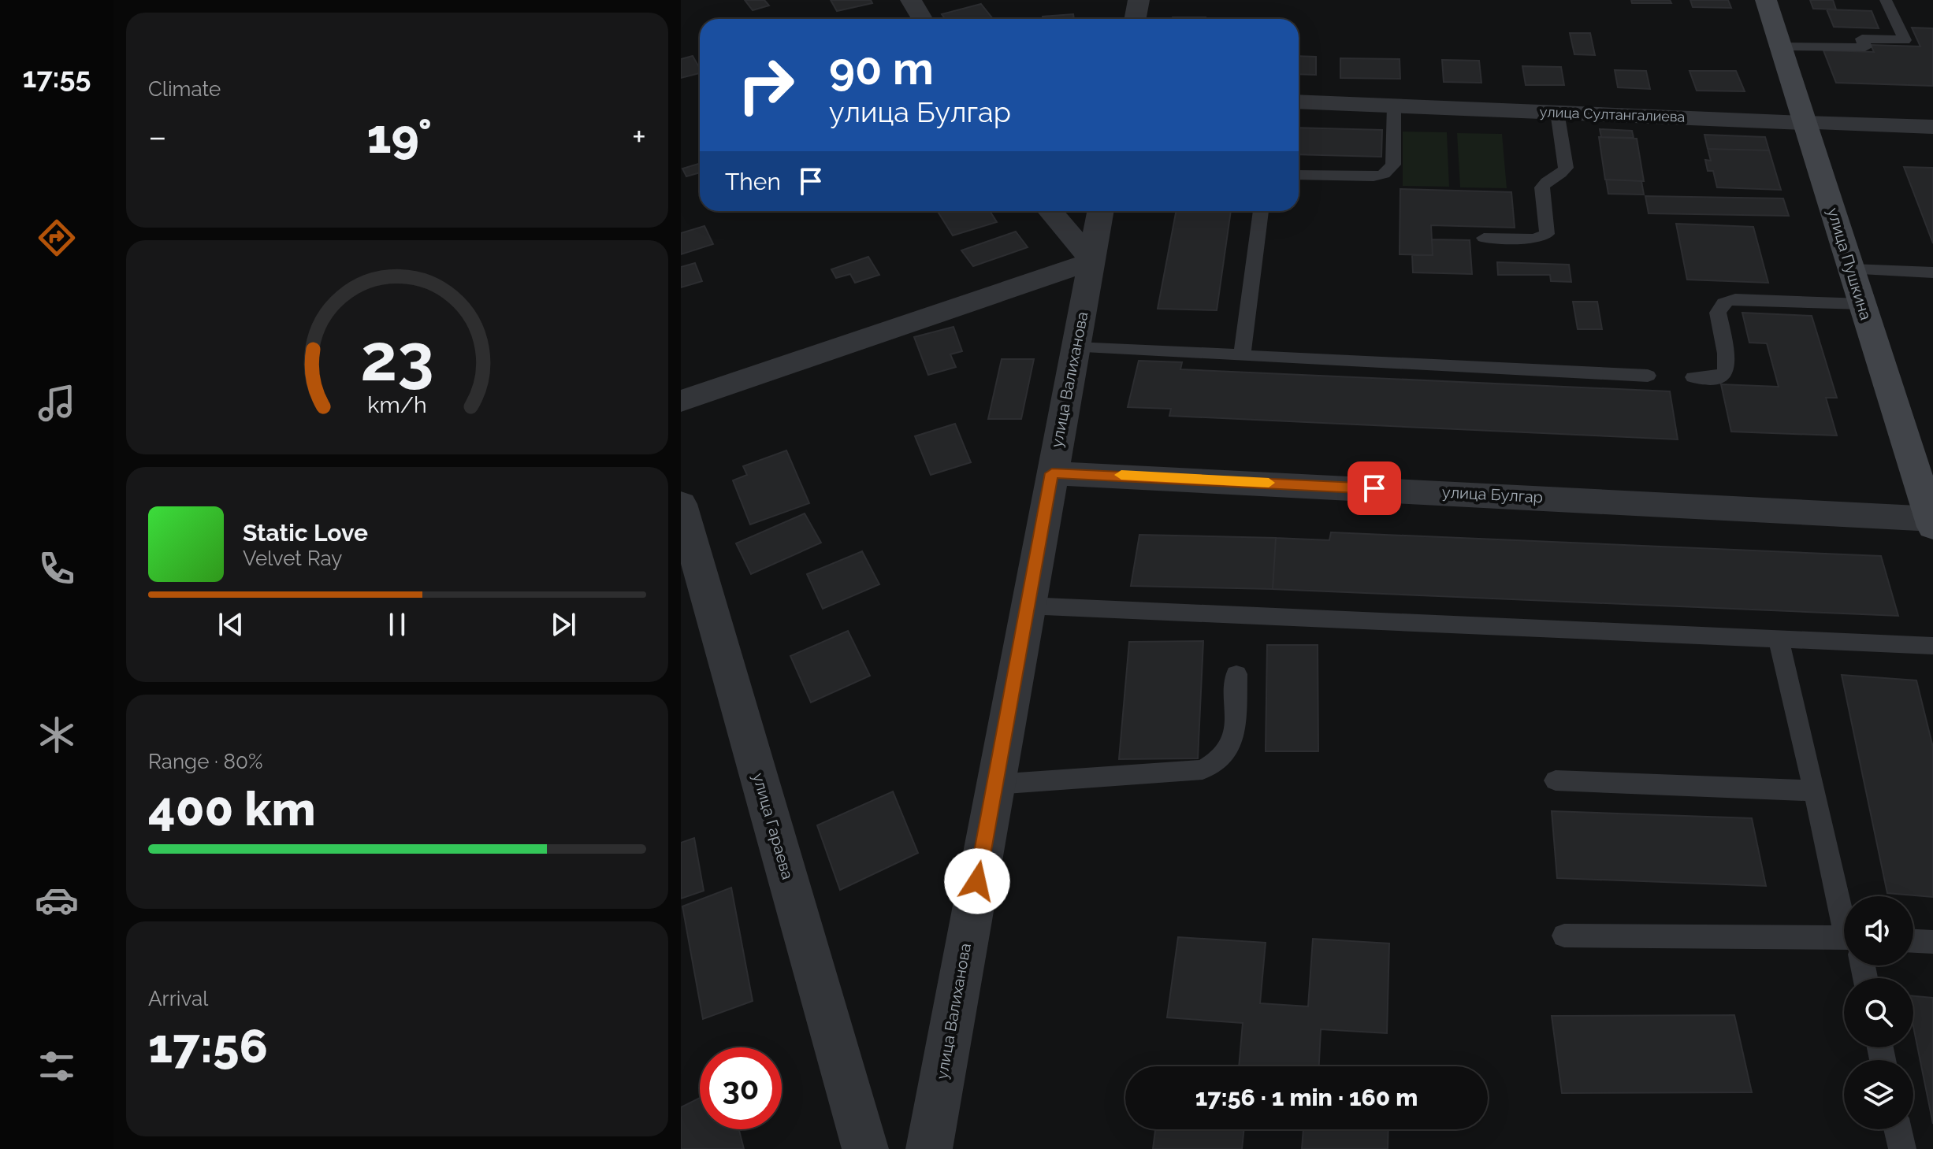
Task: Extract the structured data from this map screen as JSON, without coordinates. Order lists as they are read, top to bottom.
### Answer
{
  "streets": {
    "main road": ["улица Пушкина"],
    "street": [
      "улица Султангалиева",
      "улица Валиханова",
      "улица Булгар",
      "улица Гараева"
    ]
  },
  "crossings": [
    ["улица Султангалиева", "улица Пушкина"],
    ["улица Пушкина", "улица Булгар"],
    ["улица Валиханова", "улица Булгар"]
  ],
  "page": {
    "tabs": "17:55",
    "tile": [
      "Climate",
      ["Range · 80%", "400 km"],
      ["Arrival", "17:56"]
    ],
    "turn": ["90 m", "улица Булгар"],
    "heat": ["−", "19°", "+"],
    "then": "Then",
    "song": ["Static Love", "Velvet Ray"],
    "limit": "30",
    "trip": "17:56 · 1 min · 160 m",
    "gauge": ["23", "km/h"]
  }
}
